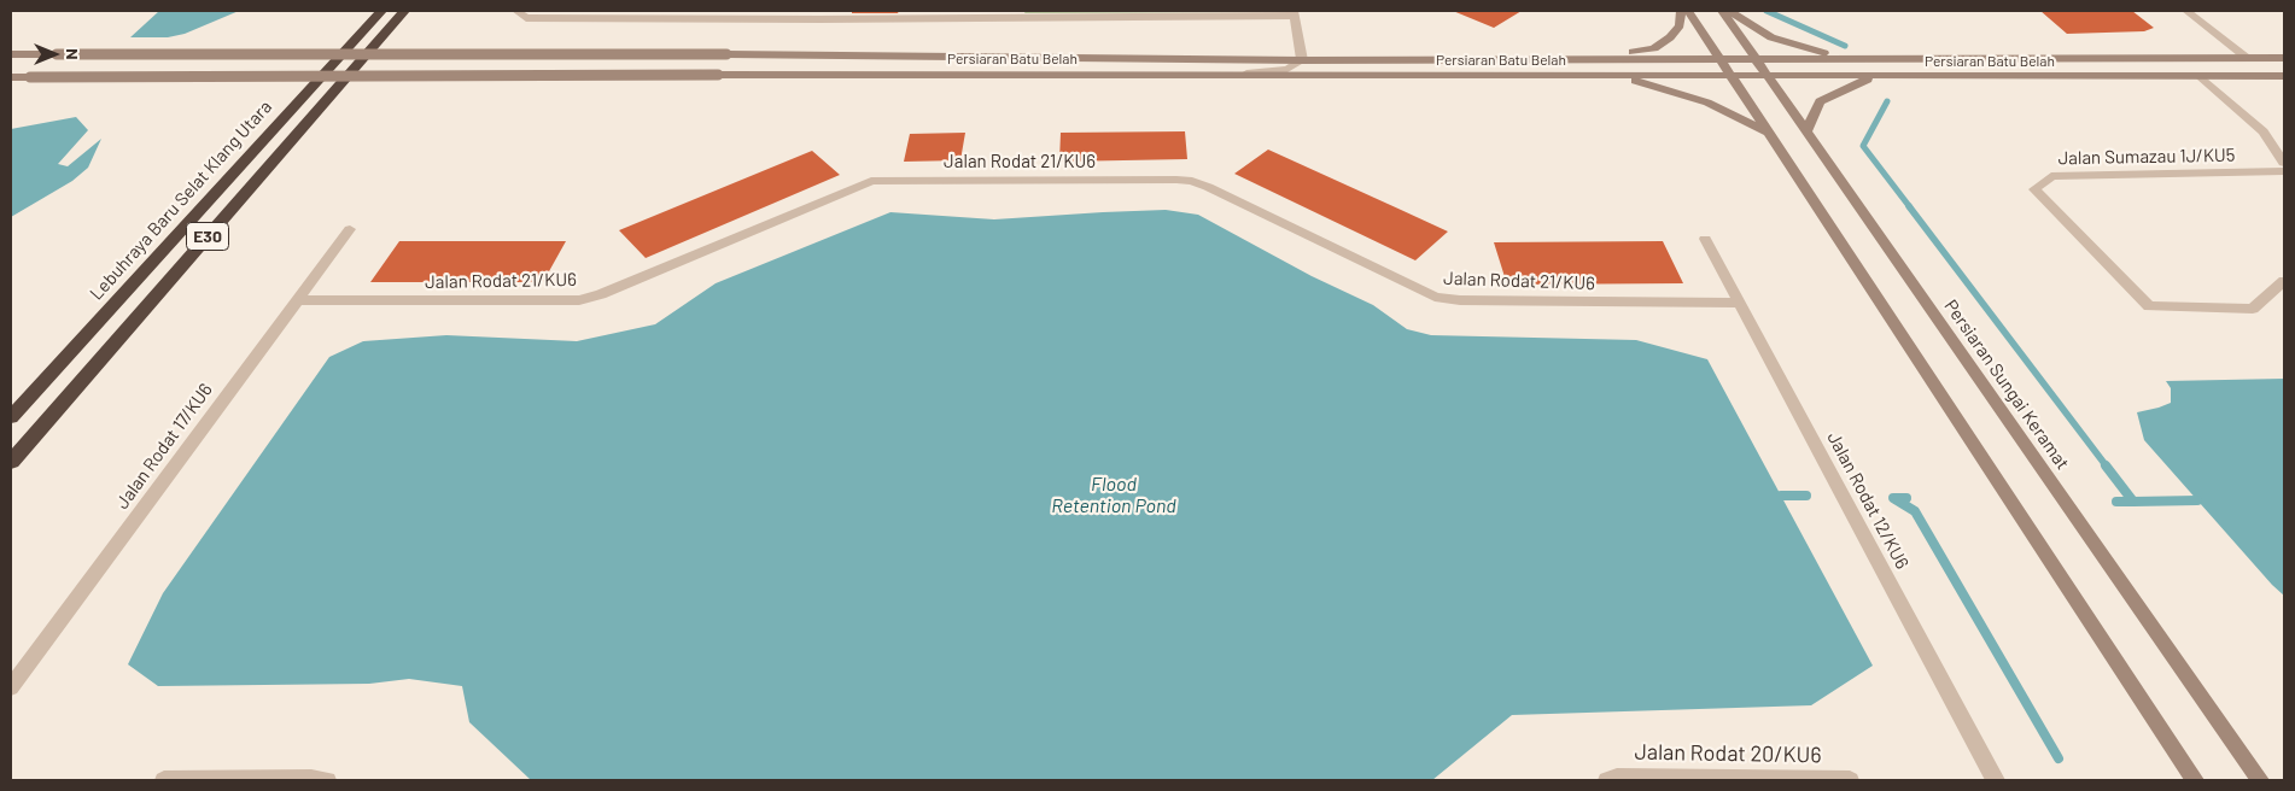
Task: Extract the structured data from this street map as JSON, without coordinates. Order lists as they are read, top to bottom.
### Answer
{
  "streets": {
    "highway": ["Lebuhraya Baru Selat Klang Utara", "E30"],
    "street": [
      "Persiaran Batu Belah",
      "Jalan Sumazau 1J/KU5",
      "Jalan Rodat 21/KU6",
      "Persiaran Sungai Keramat",
      "Jalan Rodat 17/KU6",
      "Jalan Rodat 12/KU6",
      "Jalan Rodat 20/KU6"
    ]
  },
  "crossings": [
    ["Persiaran Batu Belah", "Persiaran Sungai Keramat"],
    ["Jalan Rodat 21/KU6", "Jalan Rodat 17/KU6"],
    ["Jalan Rodat 21/KU6", "Jalan Rodat 12/KU6"]
  ],
  "water": ["Flood Retention Pond"],
  "north": "right"
}
